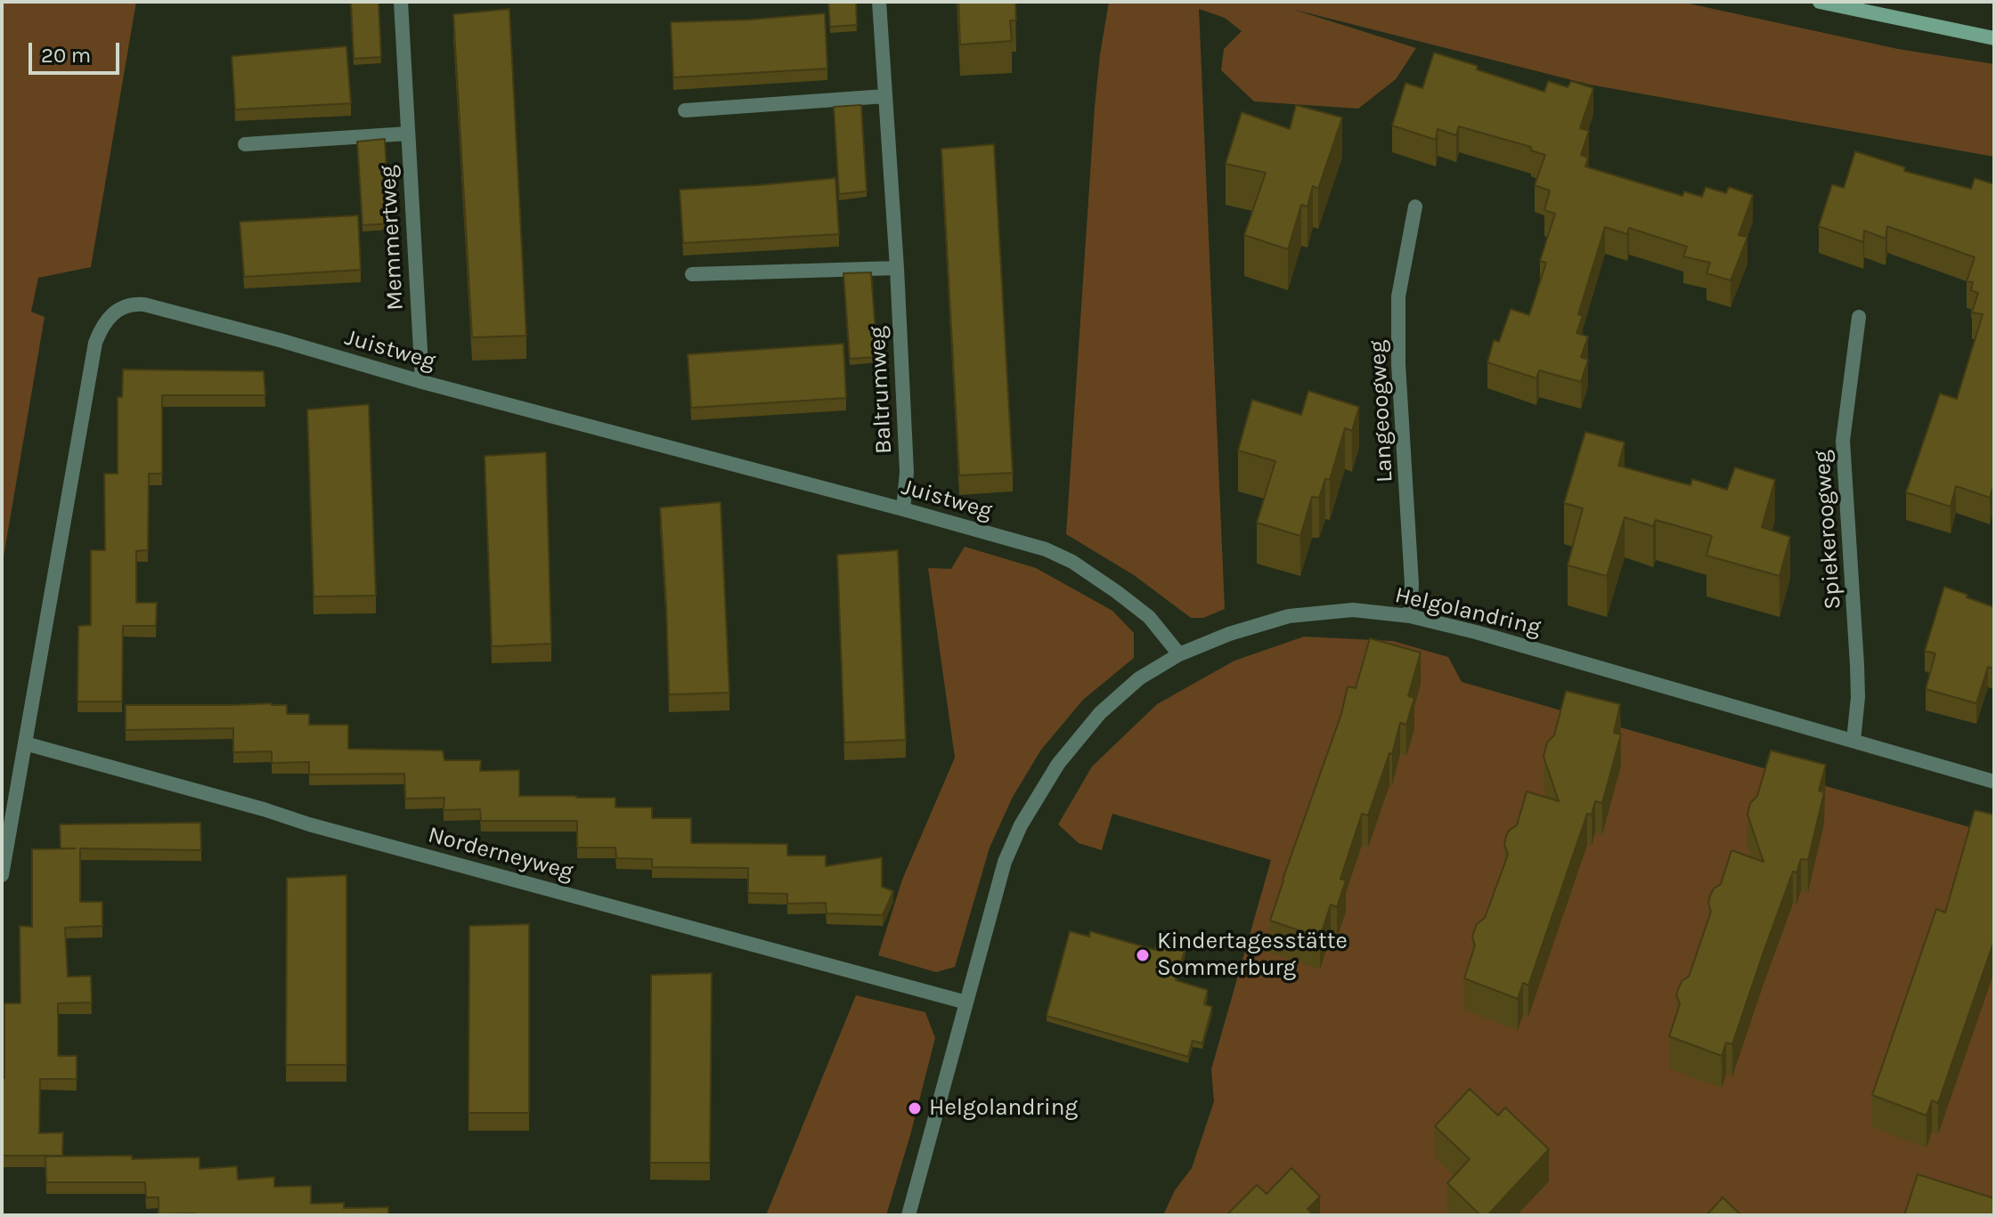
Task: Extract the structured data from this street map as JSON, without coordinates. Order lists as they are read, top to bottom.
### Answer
{
  "streets": {
    "street": [
      "Memmertweg",
      "Juistweg",
      "Baltrumweg",
      "Langeoogweg",
      "Spiekeroogweg",
      "Helgolandring",
      "Norderneyweg"
    ]
  },
  "crossings": [
    ["Memmertweg", "Juistweg"],
    ["Juistweg", "Baltrumweg"],
    ["Juistweg", "Helgolandring"],
    ["Juistweg", "Norderneyweg"],
    ["Langeoogweg", "Helgolandring"],
    ["Spiekeroogweg", "Helgolandring"],
    ["Helgolandring", "Norderneyweg"]
  ],
  "places": ["Kindertagesstätte Sommerburg", "Helgolandring"],
  "scale_bar": "20 m"
}
